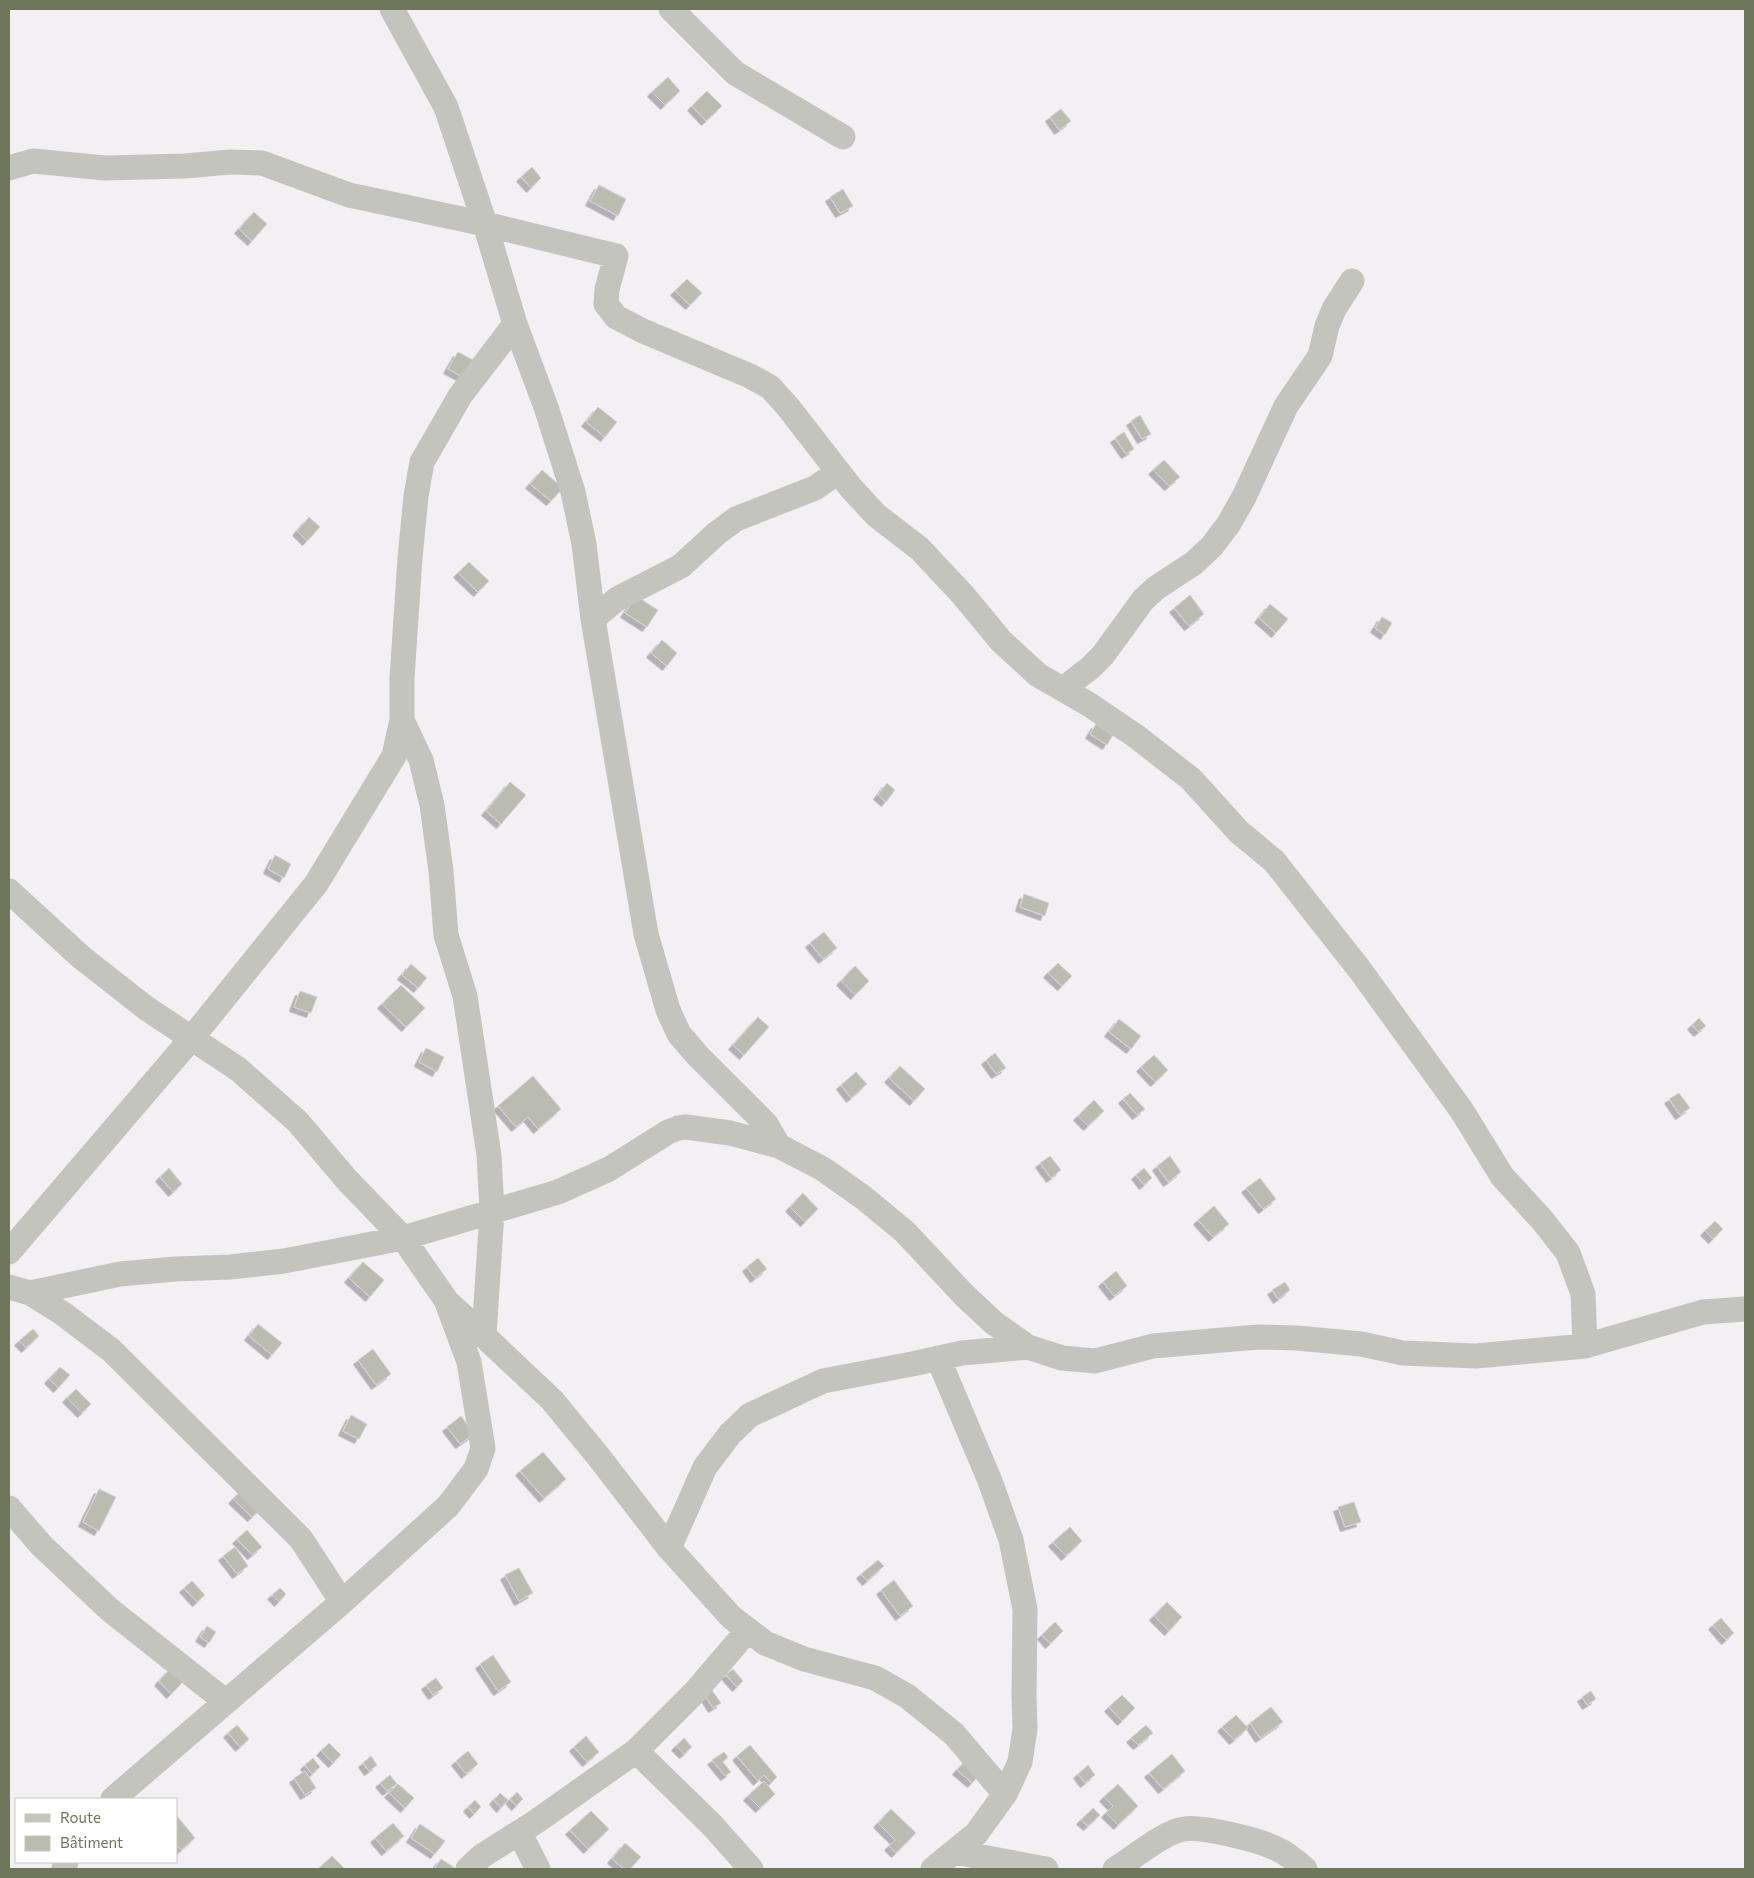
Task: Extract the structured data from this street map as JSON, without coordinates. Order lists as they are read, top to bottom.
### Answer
{
  "legend": ["Route", "Bâtiment"]
}
